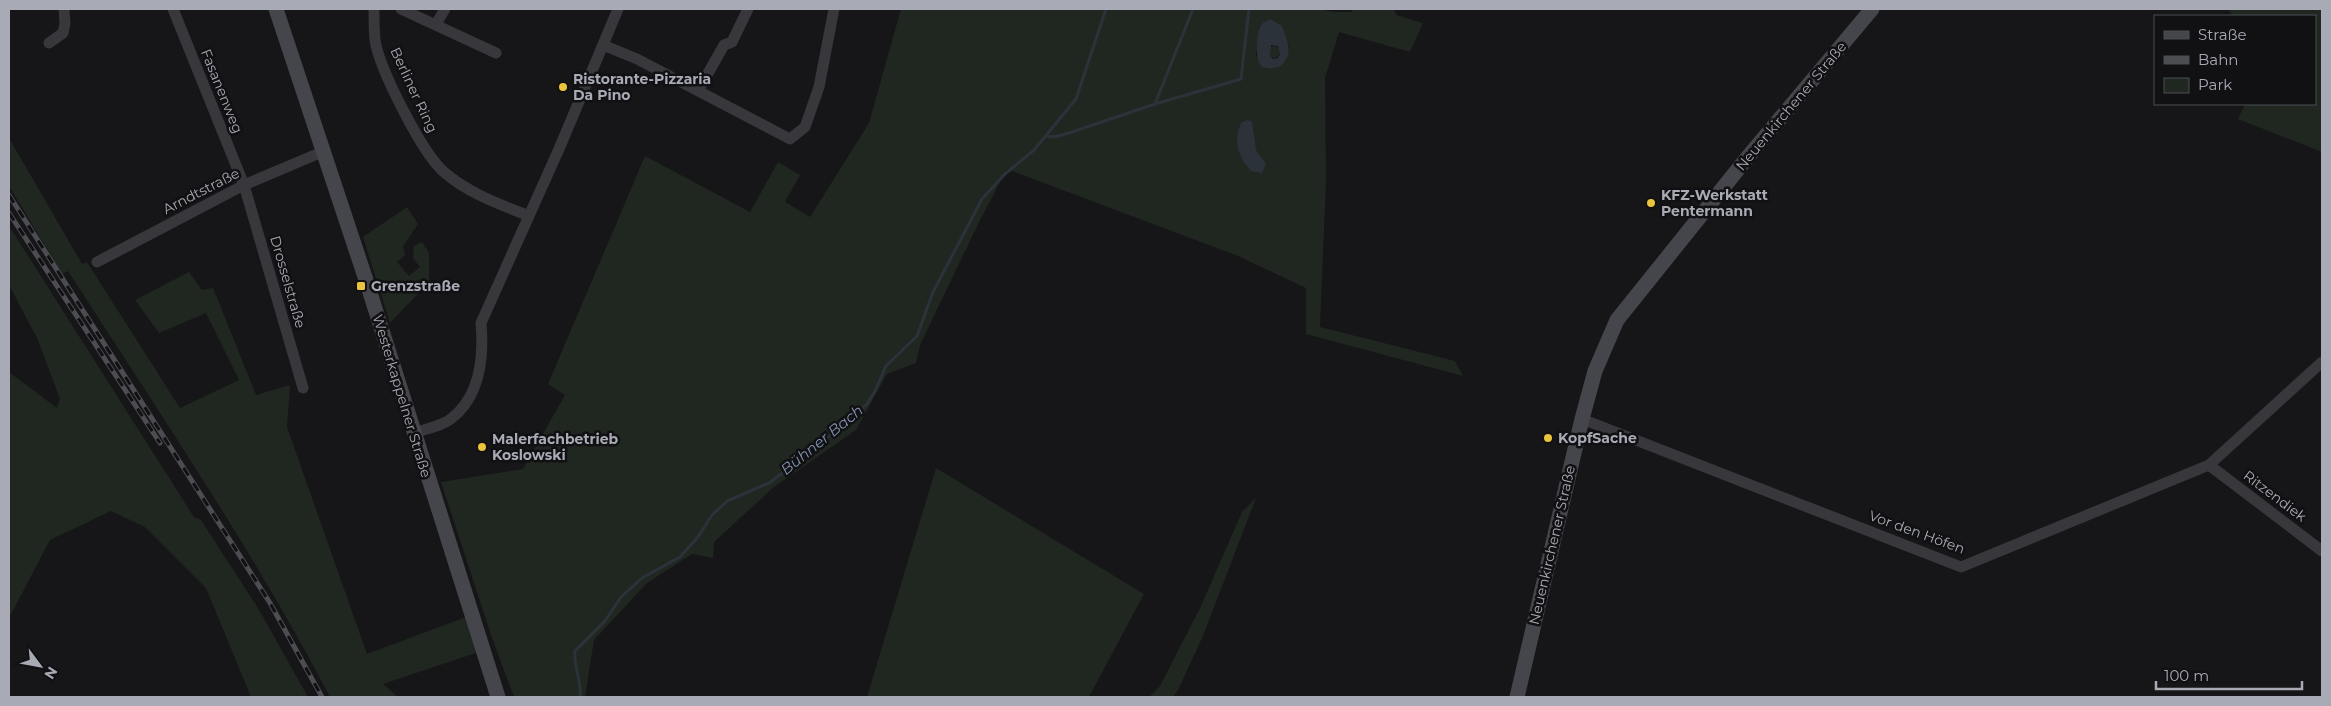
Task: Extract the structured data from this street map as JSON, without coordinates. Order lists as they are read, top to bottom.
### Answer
{
  "streets": {
    "street": [
      "Berliner Ring",
      "Fasanenweg",
      "Neuenkirchener Straße",
      "Arndtstraße",
      "Drosselstraße",
      "Westerkappelner Straße",
      "Ritzendiek",
      "Vor den Höfen"
    ]
  },
  "crossings": [
    ["Fasanenweg", "Arndtstraße"],
    ["Fasanenweg", "Drosselstraße"],
    ["Neuenkirchener Straße", "Vor den Höfen"],
    ["Arndtstraße", "Drosselstraße"],
    ["Arndtstraße", "Westerkappelner Straße"],
    ["Ritzendiek", "Vor den Höfen"]
  ],
  "water": ["Bühner Bach"],
  "places": {
    "other": [
      "Ristorante-Pizzaria Da Pino",
      "KFZ-Werkstatt Pentermann",
      "KopfSache",
      "Malerfachbetrieb Koslowski"
    ],
    "transit": ["Grenzstraße"]
  },
  "legend": ["Straße", "Bahn", "Park"],
  "scale_bar": "100 m",
  "north": "bottom right"
}
